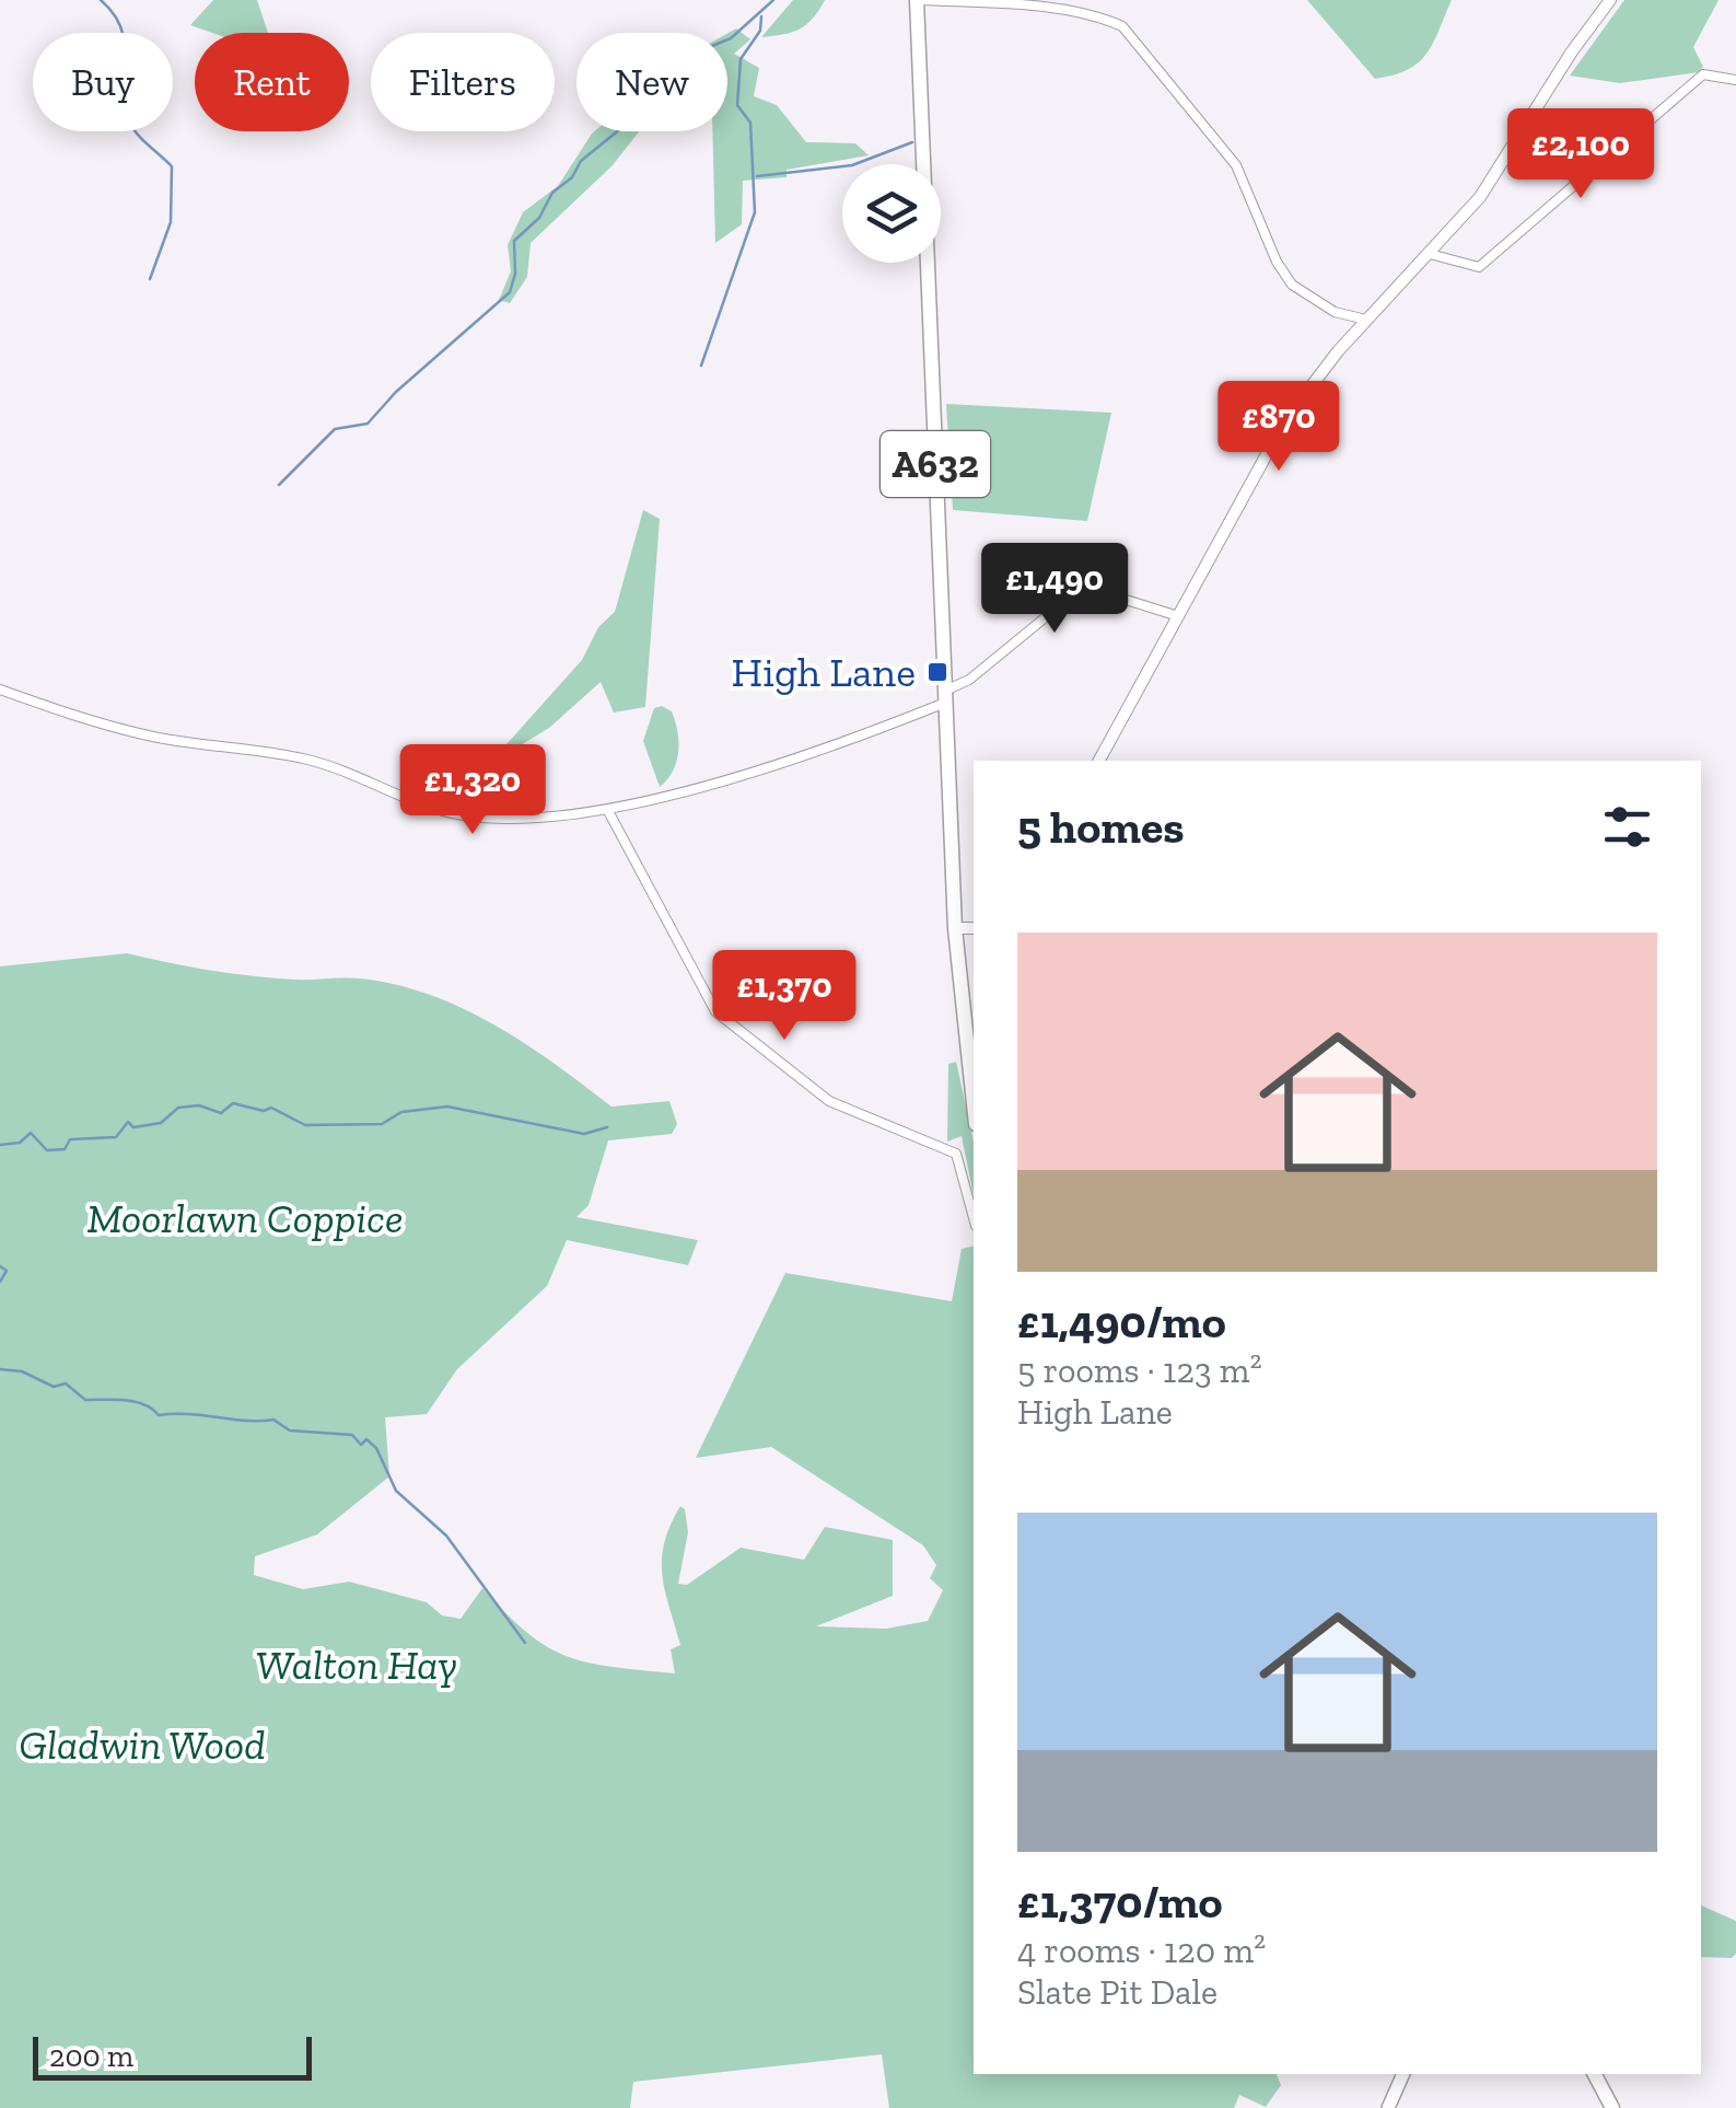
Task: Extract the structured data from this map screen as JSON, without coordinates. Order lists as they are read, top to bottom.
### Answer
{
  "streets": {
    "main road": ["A632"]
  },
  "parks": ["Moorlawn Coppice", "Walton Hay", "Gladwin Wood"],
  "places": {
    "transit": ["High Lane"]
  },
  "scale_bar": "200 m",
  "page": {
    "chip": [
      "Buy",
      "Rent",
      "Filters",
      "New"
    ],
    "price": [
      "£2,100",
      "£870",
      "£1,490",
      "£1,320",
      "£1,370"
    ],
    "heading": "5 homes",
    "list": [
      {
        "name": "£1,490/mo",
        "note": "5 rooms · 123 m² · High Lane"
      },
      {
        "name": "£1,370/mo",
        "note": "4 rooms · 120 m² · Slate Pit Dale"
      }
    ],
    "scale": "200 m"
  }
}
